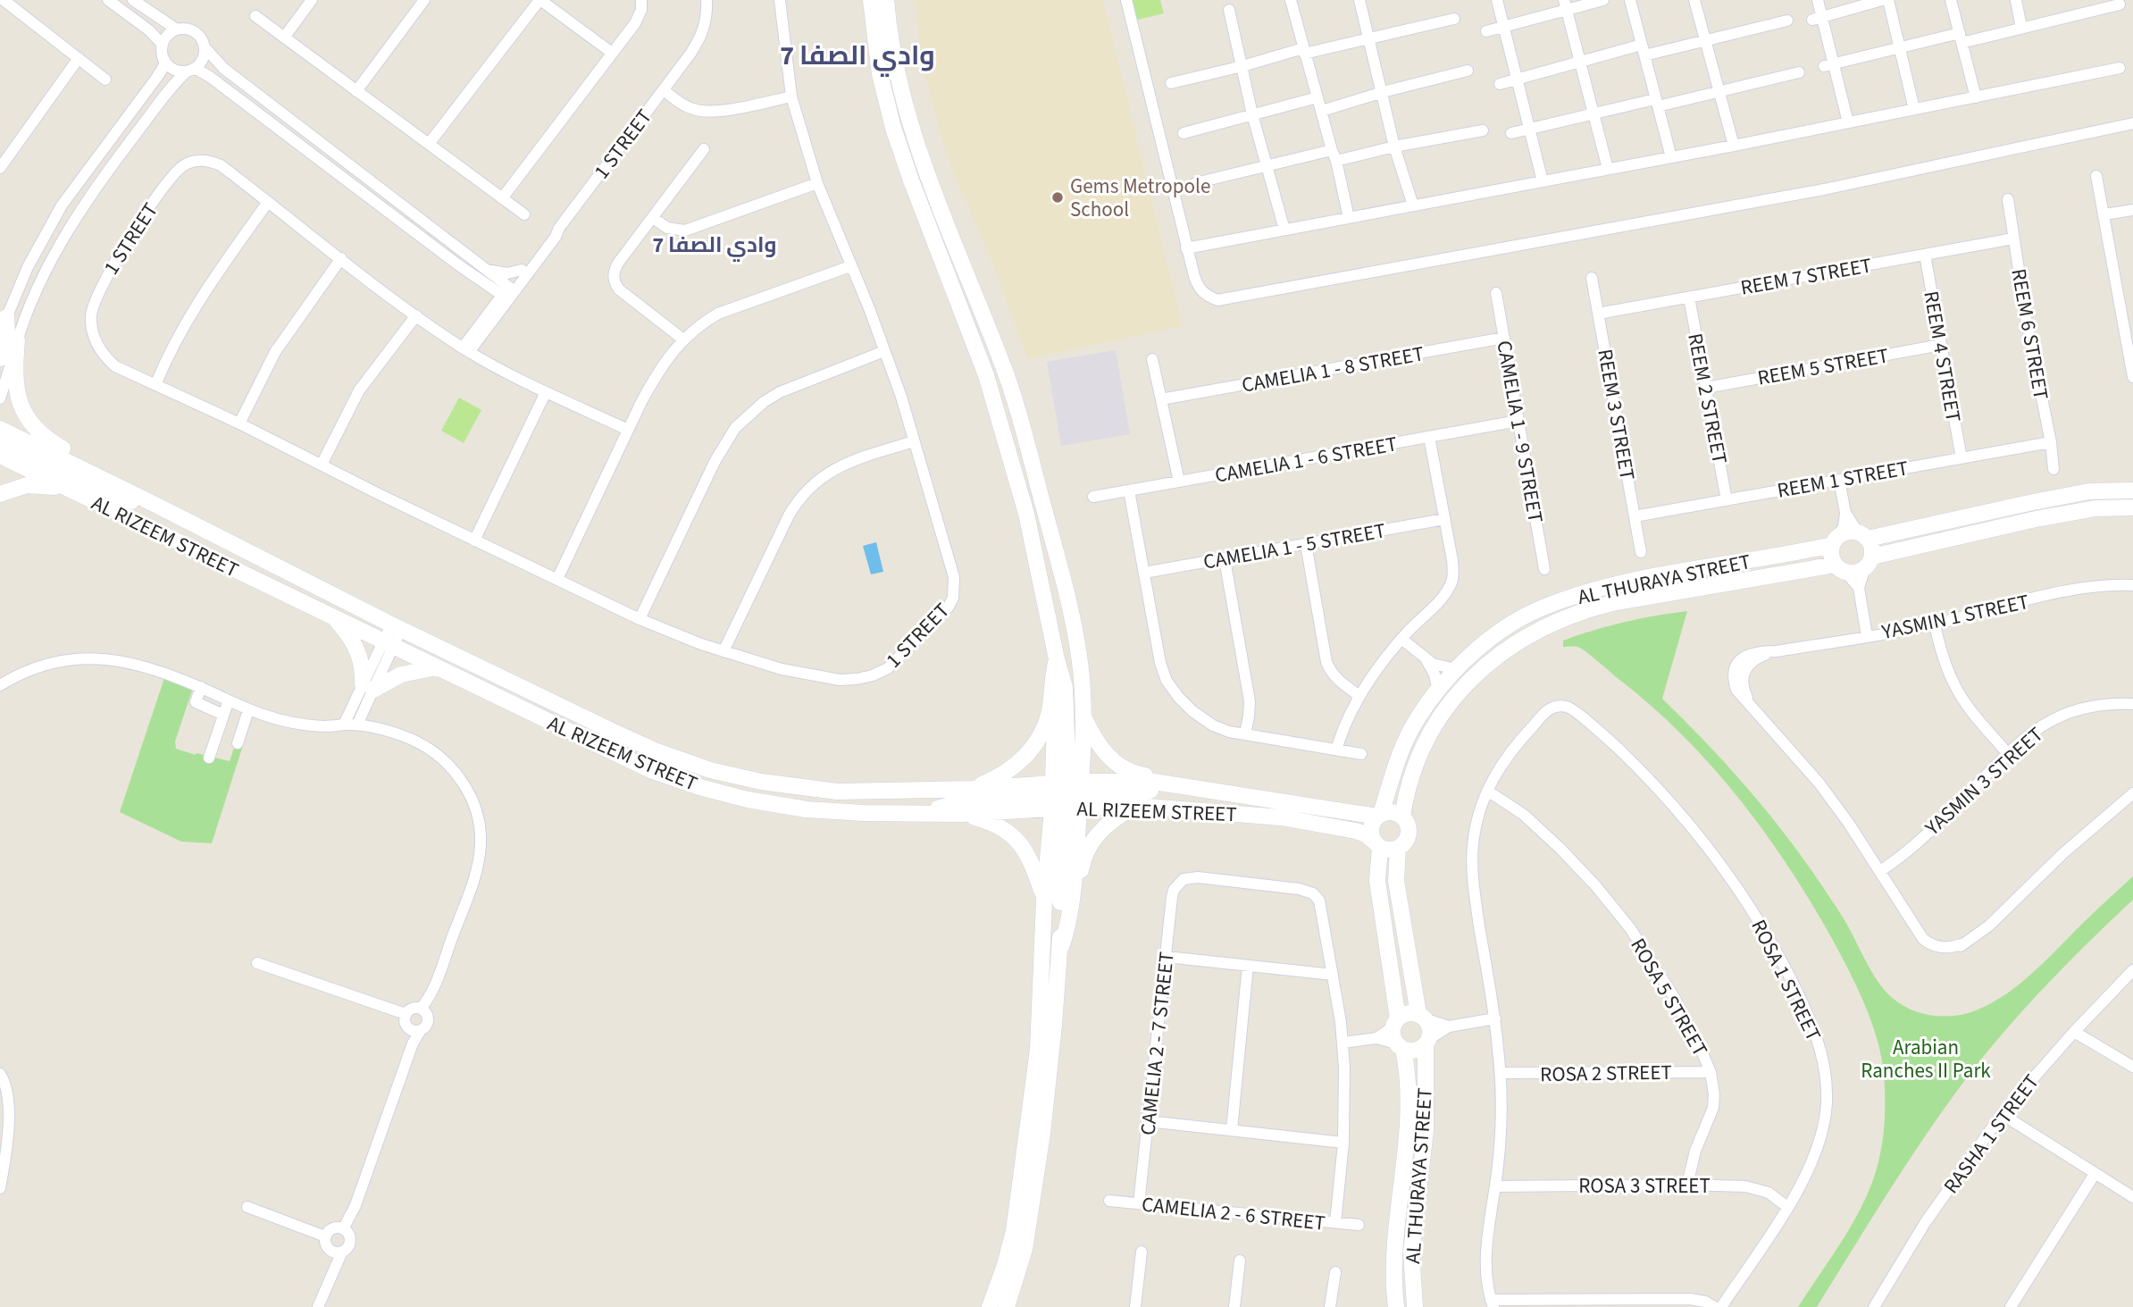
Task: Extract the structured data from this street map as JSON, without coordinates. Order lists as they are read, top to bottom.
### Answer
{
  "streets": {
    "street": [
      "1 STREET",
      "REEM 7 STREET",
      "REEM 6 STREET",
      "REEM 4 STREET",
      "REEM 5 STREET",
      "CAMELIA 1 - 8 STREET",
      "REEM 2 STREET",
      "REEM 3 STREET",
      "CAMELIA 1 - 9 STREET",
      "CAMELIA 1 - 6 STREET",
      "REEM 1 STREET",
      "AL RIZEEM STREET",
      "CAMELIA 1 - 5 STREET",
      "AL THURAYA STREET",
      "YASMIN 1 STREET",
      "YASMIN 3 STREET",
      "ROSA 1 STREET",
      "ROSA 5 STREET",
      "CAMELIA 2 - 7 STREET",
      "ROSA 2 STREET",
      "RASHA 1 STREET",
      "ROSA 3 STREET",
      "CAMELIA 2 - 6 STREET"
    ]
  },
  "crossings": [
    ["REEM 7 STREET", "REEM 6 STREET"],
    ["REEM 7 STREET", "REEM 4 STREET"],
    ["REEM 7 STREET", "REEM 2 STREET"],
    ["REEM 7 STREET", "REEM 3 STREET"],
    ["REEM 6 STREET", "REEM 1 STREET"],
    ["REEM 4 STREET", "REEM 5 STREET"],
    ["REEM 4 STREET", "REEM 1 STREET"],
    ["REEM 5 STREET", "REEM 2 STREET"],
    ["CAMELIA 1 - 8 STREET", "CAMELIA 1 - 9 STREET"],
    ["REEM 2 STREET", "REEM 1 STREET"],
    ["REEM 3 STREET", "REEM 1 STREET"],
    ["CAMELIA 1 - 9 STREET", "CAMELIA 1 - 6 STREET"],
    ["AL RIZEEM STREET", "AL THURAYA STREET"],
    ["YASMIN 1 STREET", "YASMIN 3 STREET"],
    ["ROSA 1 STREET", "ROSA 5 STREET"],
    ["ROSA 1 STREET", "ROSA 2 STREET"],
    ["ROSA 1 STREET", "ROSA 3 STREET"],
    ["ROSA 5 STREET", "ROSA 2 STREET"],
    ["ROSA 5 STREET", "ROSA 3 STREET"],
    ["CAMELIA 2 - 7 STREET", "CAMELIA 2 - 6 STREET"]
  ],
  "districts": ["وادي الصفا 7", "وادي الصفا 7"],
  "parks": ["Arabian Ranches II Park"],
  "places": ["Gems Metropole School"]
}
